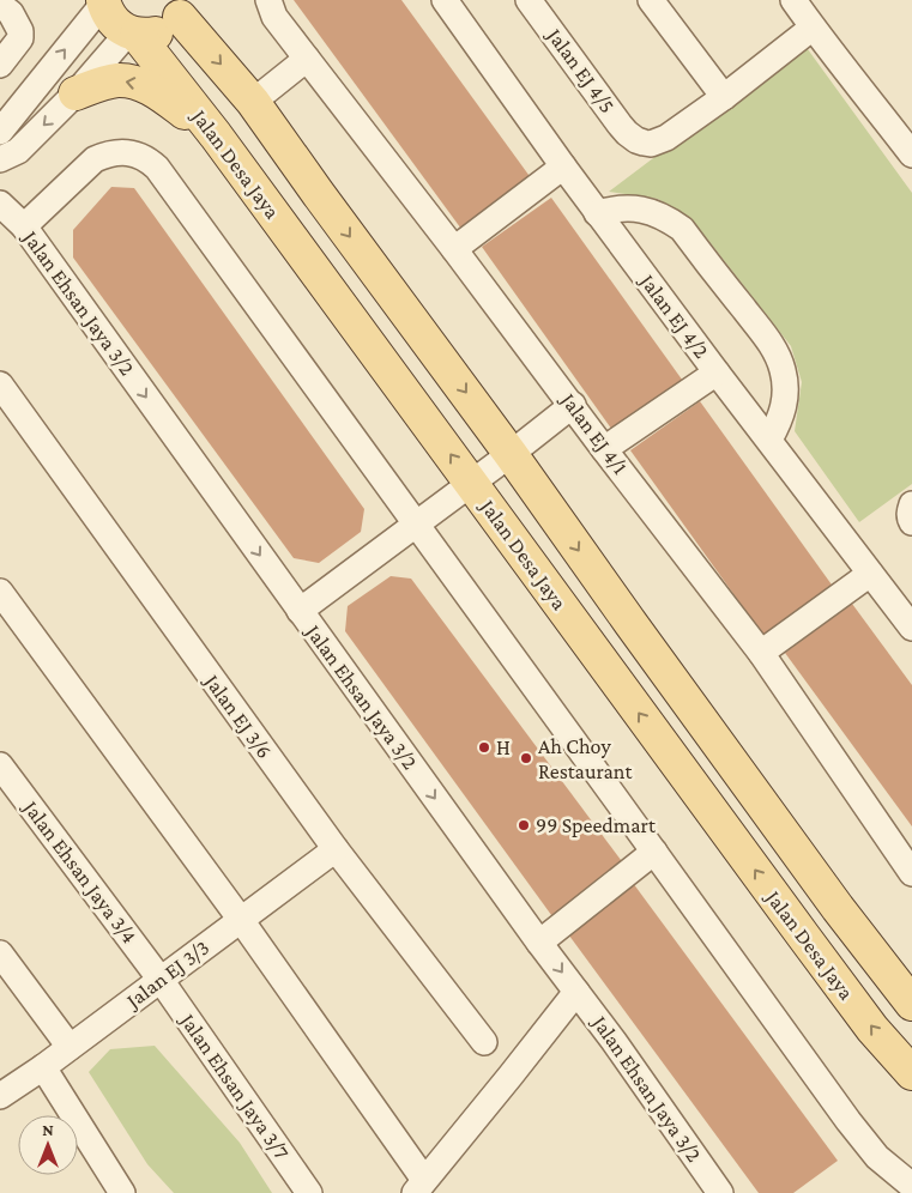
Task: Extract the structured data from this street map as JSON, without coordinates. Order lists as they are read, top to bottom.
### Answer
{
  "streets": {
    "main road": ["Jalan Desa Jaya"],
    "street": [
      "Jalan EJ 4/5",
      "Jalan Ehsan Jaya 3/2",
      "Jalan EJ 4/2",
      "Jalan EJ 4/1",
      "Jalan EJ 3/6",
      "Jalan Ehsan Jaya 3/4",
      "Jalan EJ 3/3",
      "Jalan Ehsan Jaya 3/7"
    ]
  },
  "crossings": [
    ["Jalan EJ 3/6", "Jalan EJ 3/3"],
    ["Jalan Ehsan Jaya 3/4", "Jalan EJ 3/3"],
    ["Jalan Ehsan Jaya 3/4", "Jalan Ehsan Jaya 3/7"],
    ["Jalan EJ 3/3", "Jalan Ehsan Jaya 3/7"]
  ],
  "places": ["H", "Ah Choy Restaurant", "99 Speedmart"],
  "north": "top"
}
